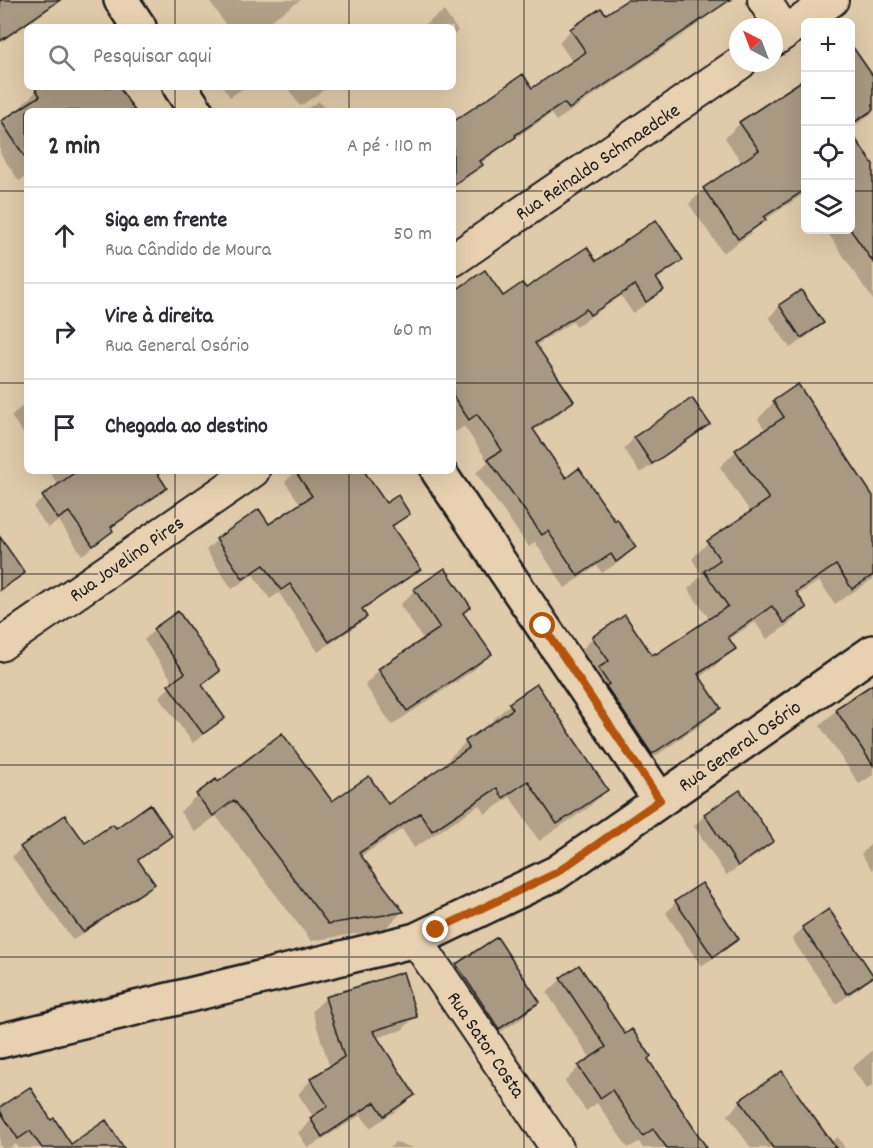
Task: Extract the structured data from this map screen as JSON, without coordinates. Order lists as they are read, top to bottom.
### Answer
{
  "streets": {
    "main road": ["Rua General Osório"],
    "street": ["Rua Reinaldo Schmaedcke", "Rua Jovelino Pires", "Rua Sator Costa"]
  },
  "crossings": [
    ["Rua General Osório", "Rua Sator Costa"]
  ],
  "north": "top left",
  "page": {
    "map_buttons": ["+", "−"],
    "search": "Pesquisar aqui",
    "heading": ["2 min", "A pé · 110 m"],
    "list": [
      ["Siga em frente", "Rua Cândido de Moura", "50 m"],
      ["Vire à direita", "Rua General Osório", "60 m"],
      "Chegada ao destino"
    ]
  }
}
